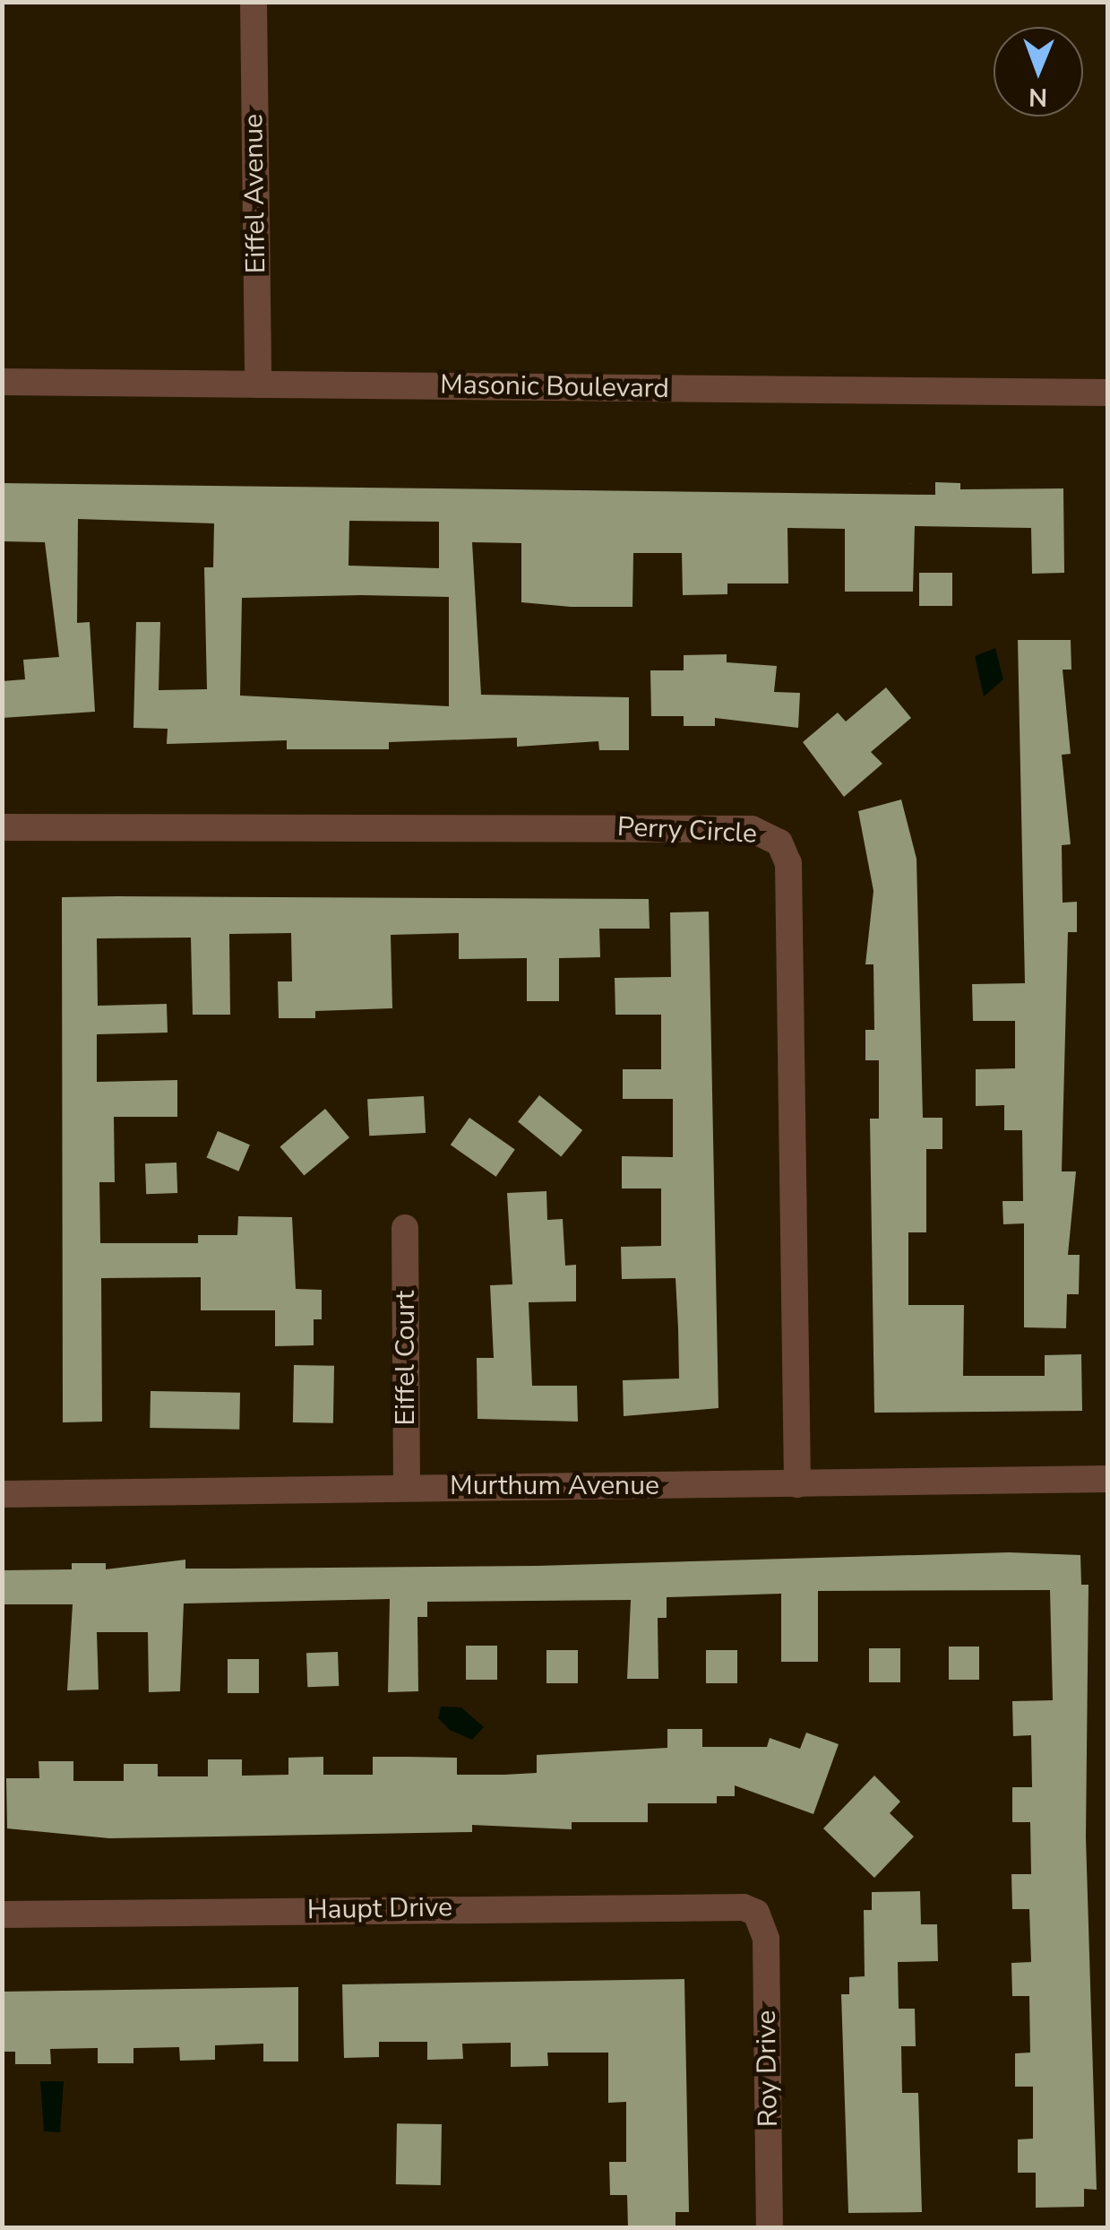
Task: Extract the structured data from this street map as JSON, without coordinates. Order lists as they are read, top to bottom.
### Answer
{
  "streets": {
    "street": [
      "Eiffel Avenue",
      "Masonic Boulevard",
      "Perry Circle",
      "Eiffel Court",
      "Murthum Avenue",
      "Haupt Drive",
      "Roy Drive"
    ]
  },
  "crossings": [
    ["Eiffel Avenue", "Masonic Boulevard"],
    ["Perry Circle", "Murthum Avenue"],
    ["Eiffel Court", "Murthum Avenue"],
    ["Haupt Drive", "Roy Drive"]
  ],
  "north": "bottom"
}
